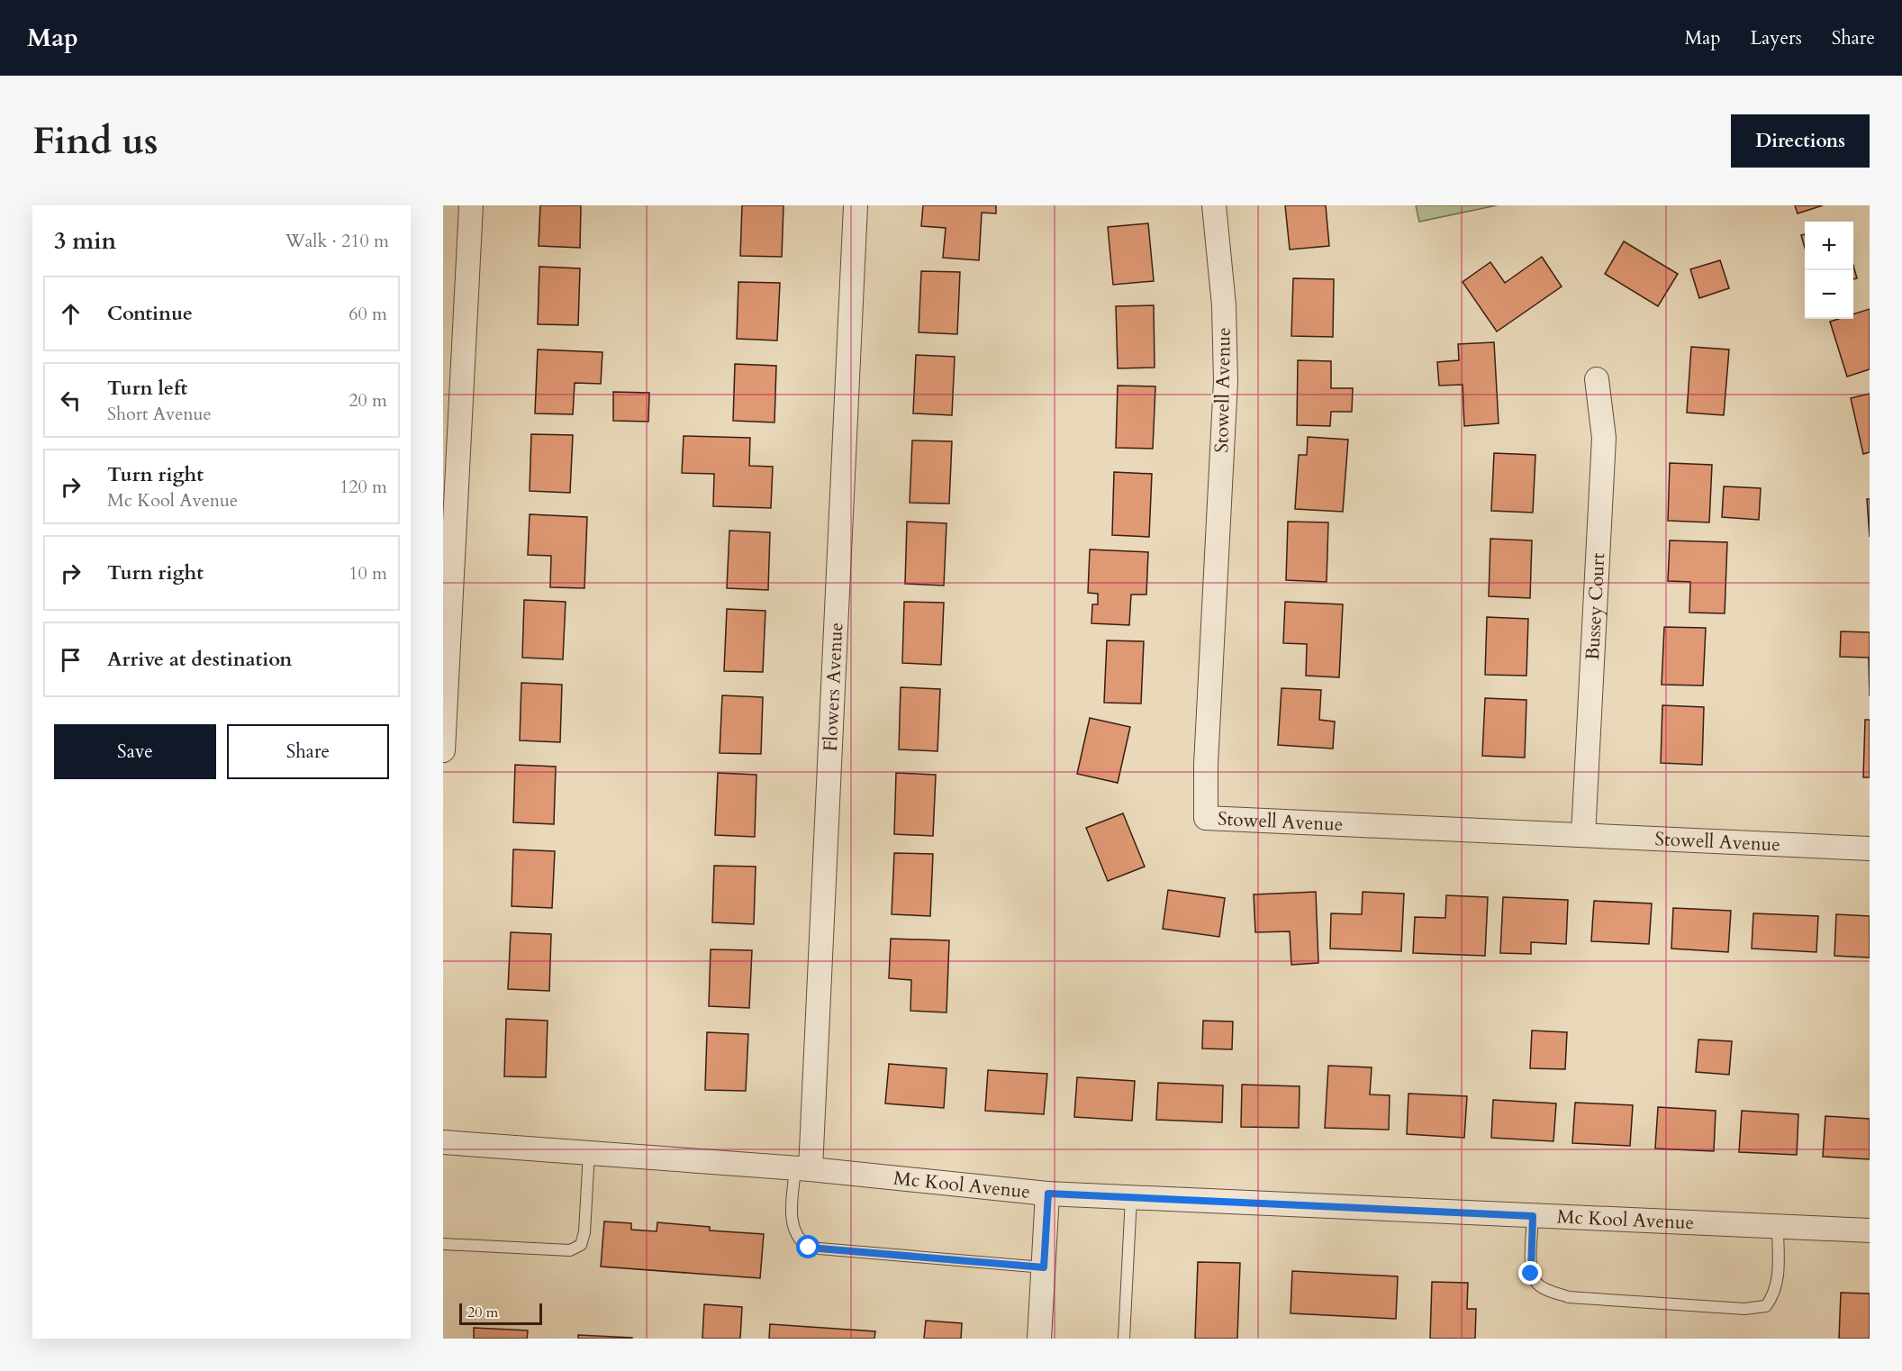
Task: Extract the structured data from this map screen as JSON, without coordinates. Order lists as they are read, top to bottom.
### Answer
{
  "streets": {
    "street": [
      "Stowell Avenue",
      "Bussey Court",
      "Flowers Avenue",
      "Mc Kool Avenue"
    ]
  },
  "crossings": [
    ["Stowell Avenue", "Bussey Court"],
    ["Flowers Avenue", "Mc Kool Avenue"]
  ],
  "scale_bar": "20 m",
  "page": {
    "header": "Map",
    "nav": ["Map", "Layers", "Share"],
    "buttons": [
      "Directions",
      ["Save", "Share"]
    ],
    "title": "Find us",
    "heading": ["3 min", "Walk · 210 m"],
    "map_buttons": ["+", "−"],
    "list": [
      ["Continue", "60 m"],
      ["Turn left", "Short Avenue", "20 m"],
      ["Turn right", "Mc Kool Avenue", "120 m"],
      ["Turn right", "10 m"],
      "Arrive at destination"
    ],
    "scale": "20 m"
  }
}
